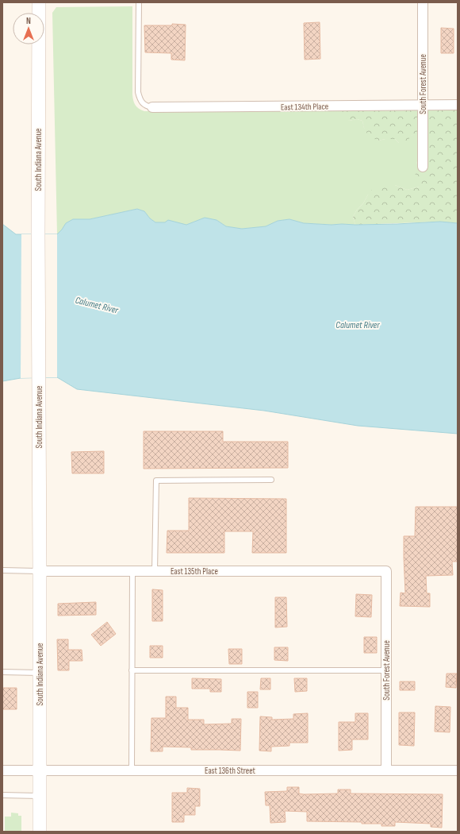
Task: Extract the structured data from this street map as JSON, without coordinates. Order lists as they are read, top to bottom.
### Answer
{
  "streets": {
    "main road": ["South Indiana Avenue"],
    "street": [
      "South Forest Avenue",
      "East 134th Place",
      "East 135th Place",
      "East 136th Street"
    ]
  },
  "crossings": [
    ["South Forest Avenue", "East 134th Place"],
    ["South Forest Avenue", "East 135th Place"],
    ["South Forest Avenue", "East 136th Street"],
    ["South Indiana Avenue", "East 135th Place"],
    ["South Indiana Avenue", "East 136th Street"]
  ],
  "water": ["Calumet River"],
  "north": "top"
}
